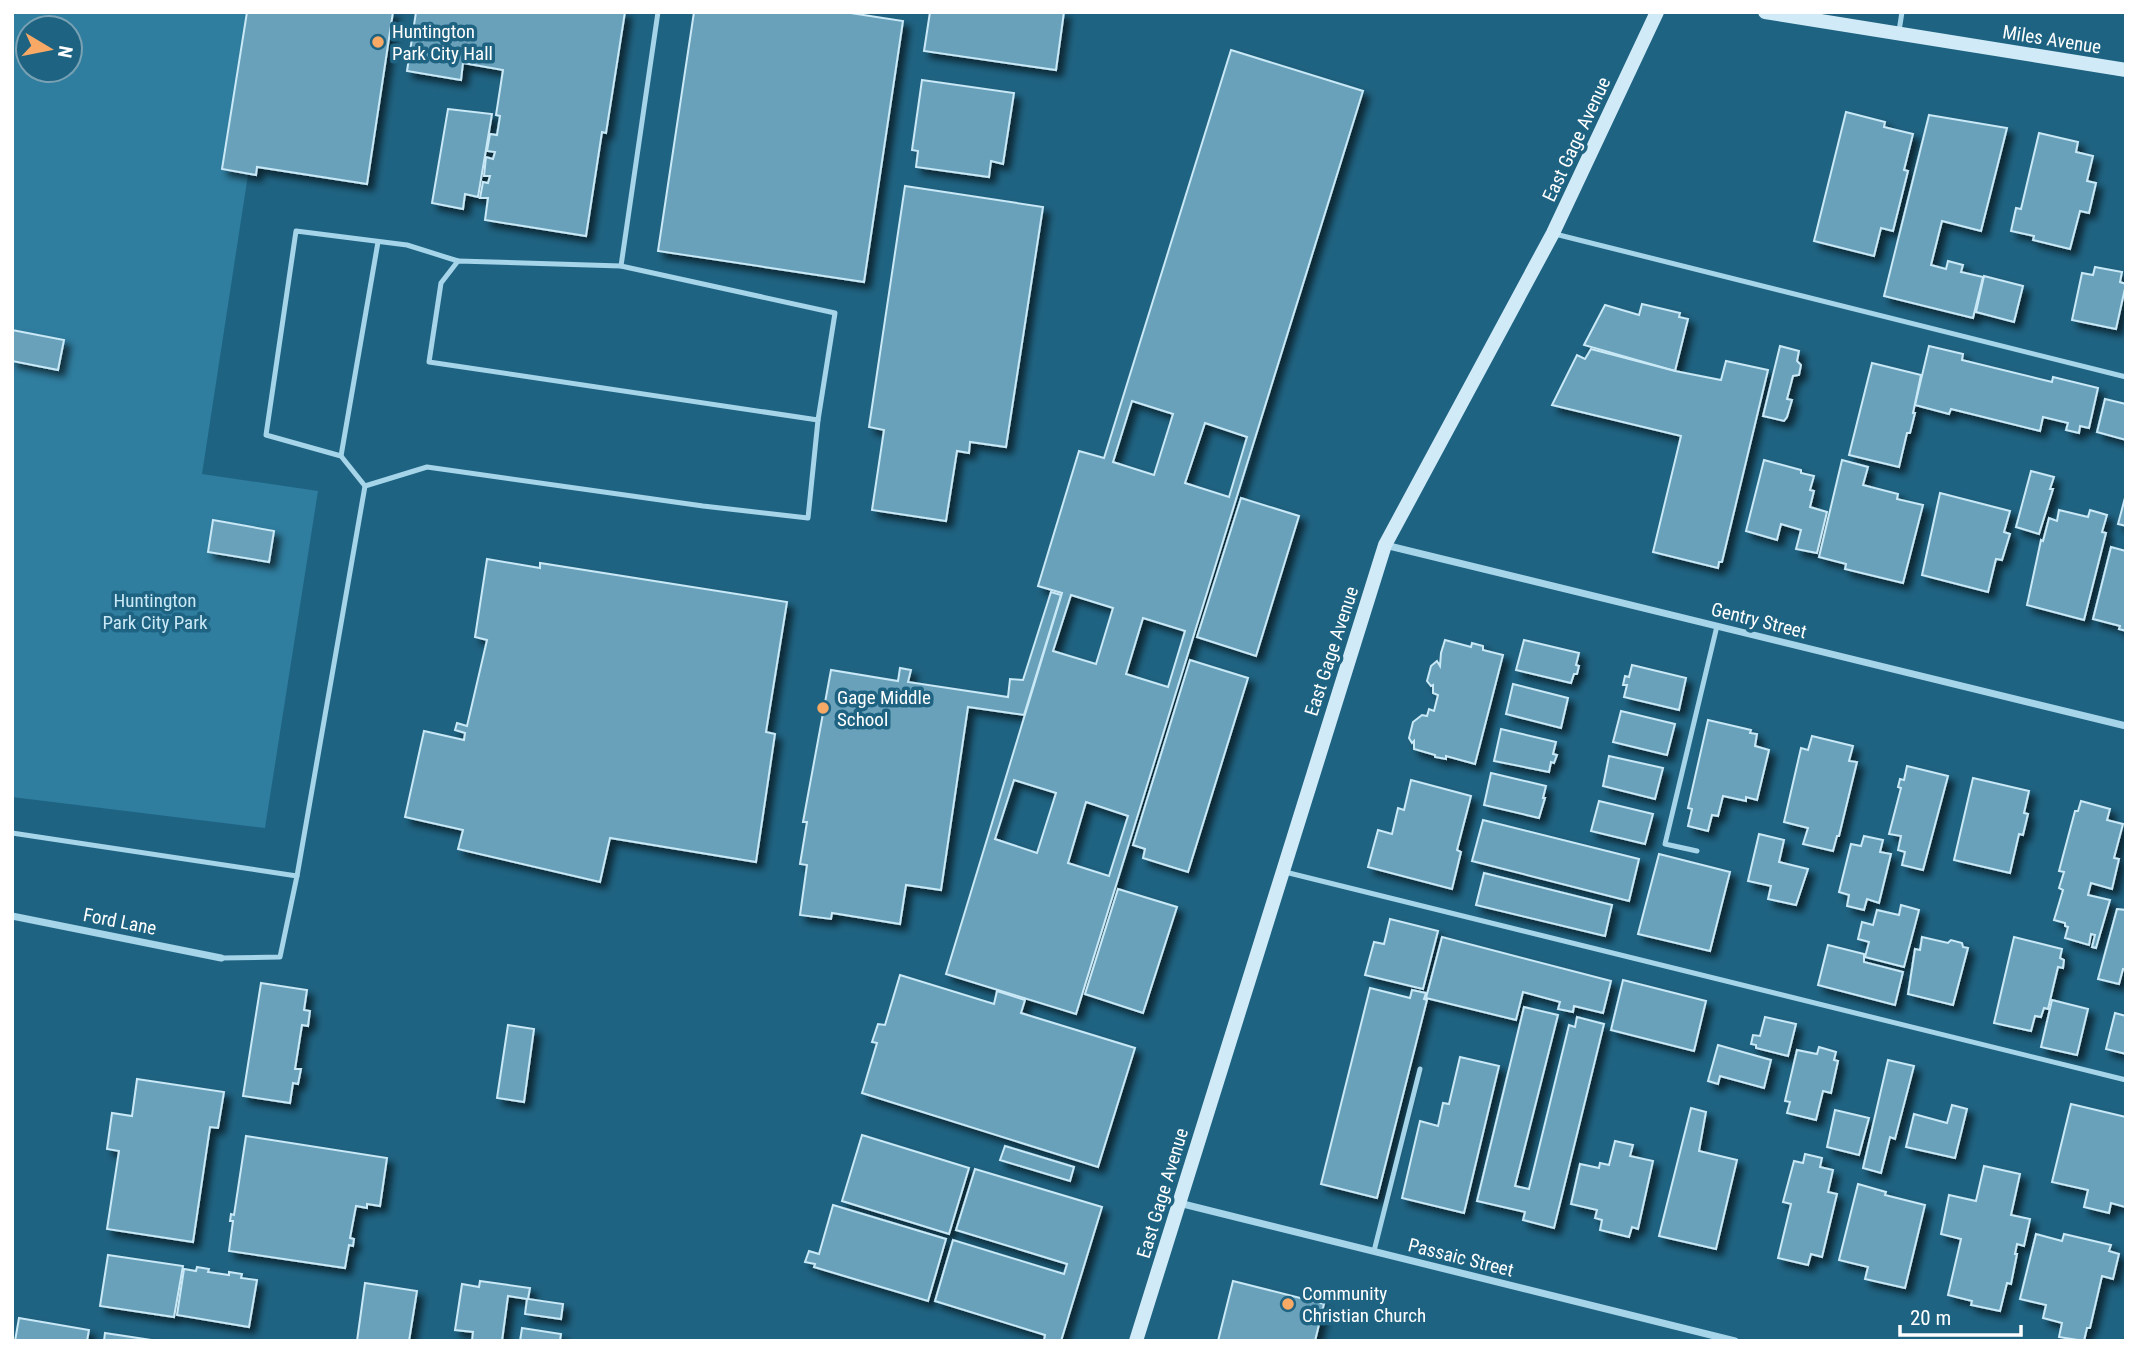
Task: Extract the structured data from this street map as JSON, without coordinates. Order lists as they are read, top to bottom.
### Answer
{
  "streets": {
    "main road": ["Miles Avenue", "East Gage Avenue"],
    "street": ["Gentry Street", "Ford Lane", "Passaic Street"]
  },
  "crossings": [
    ["East Gage Avenue", "Gentry Street"],
    ["East Gage Avenue", "Passaic Street"]
  ],
  "parks": ["Huntington Park City Park"],
  "places": ["Huntington Park City Hall", "Gage Middle School", "Community Christian Church"],
  "scale_bar": "20 m",
  "north": "right"
}
